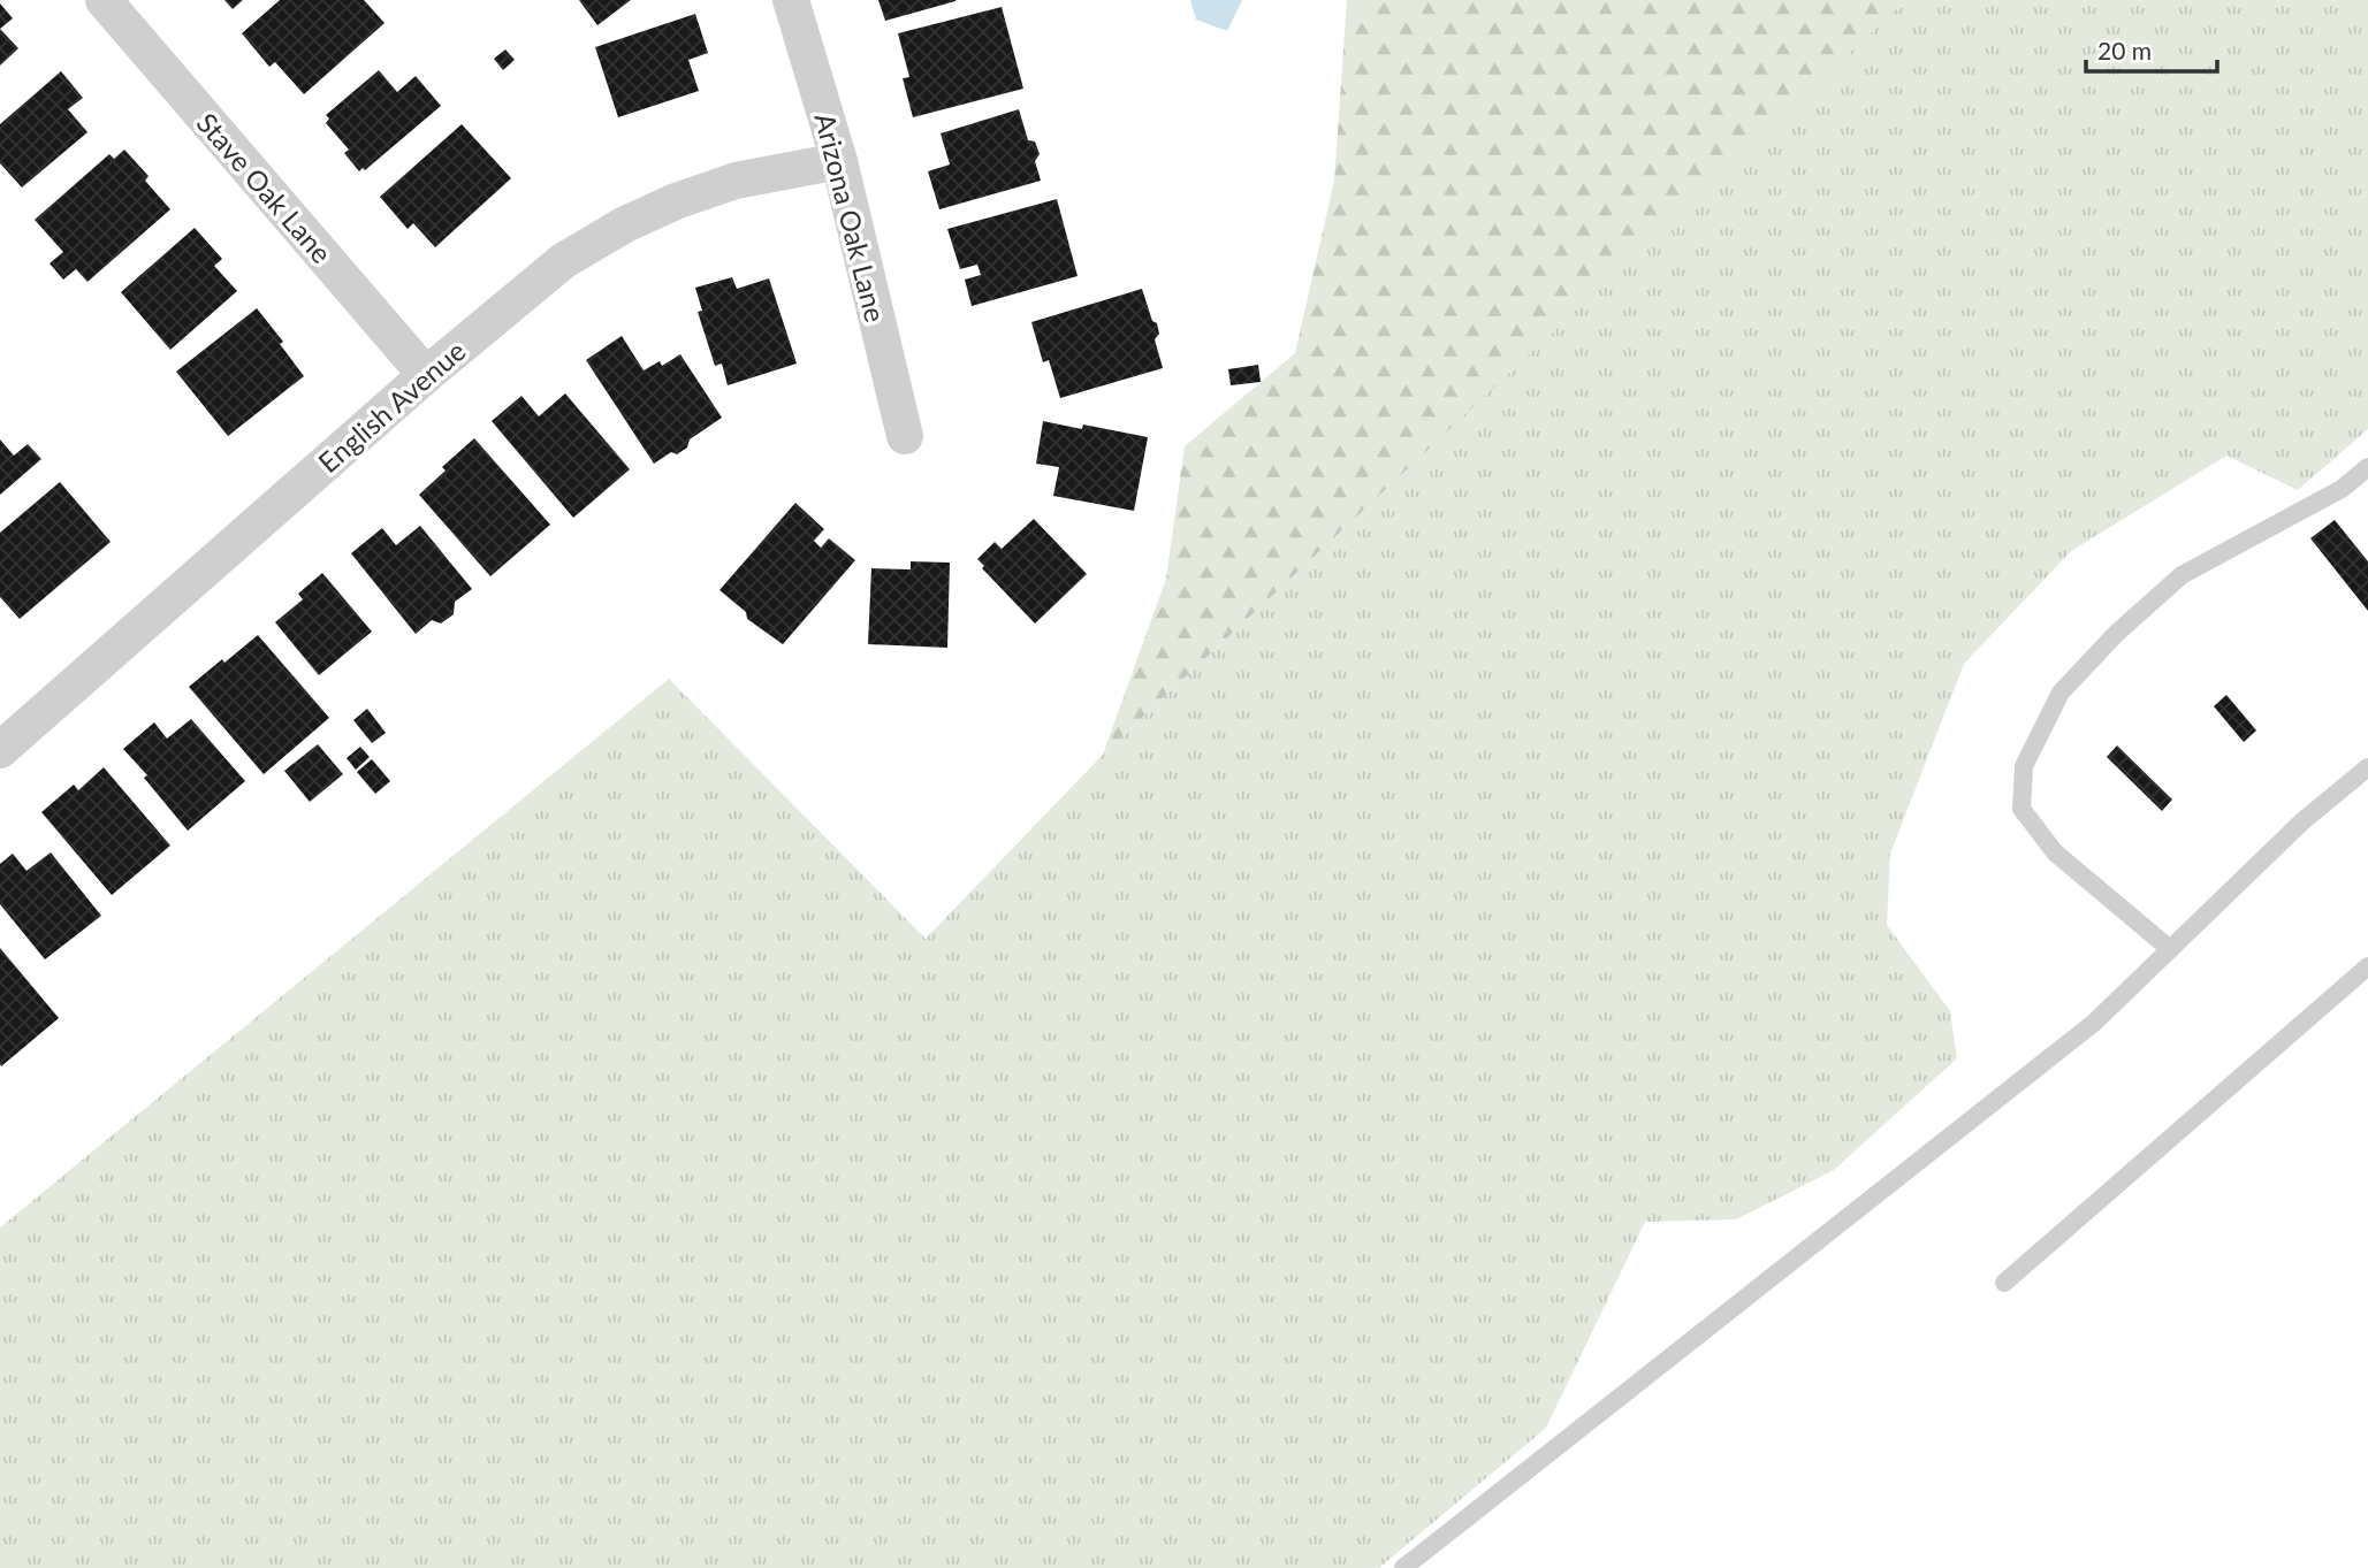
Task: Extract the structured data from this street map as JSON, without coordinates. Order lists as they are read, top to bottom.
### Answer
{
  "streets": {
    "street": ["Stave Oak Lane", "Arizona Oak Lane", "English Avenue"]
  },
  "crossings": [
    ["Stave Oak Lane", "English Avenue"],
    ["Arizona Oak Lane", "English Avenue"]
  ],
  "scale_bar": "20 m"
}
